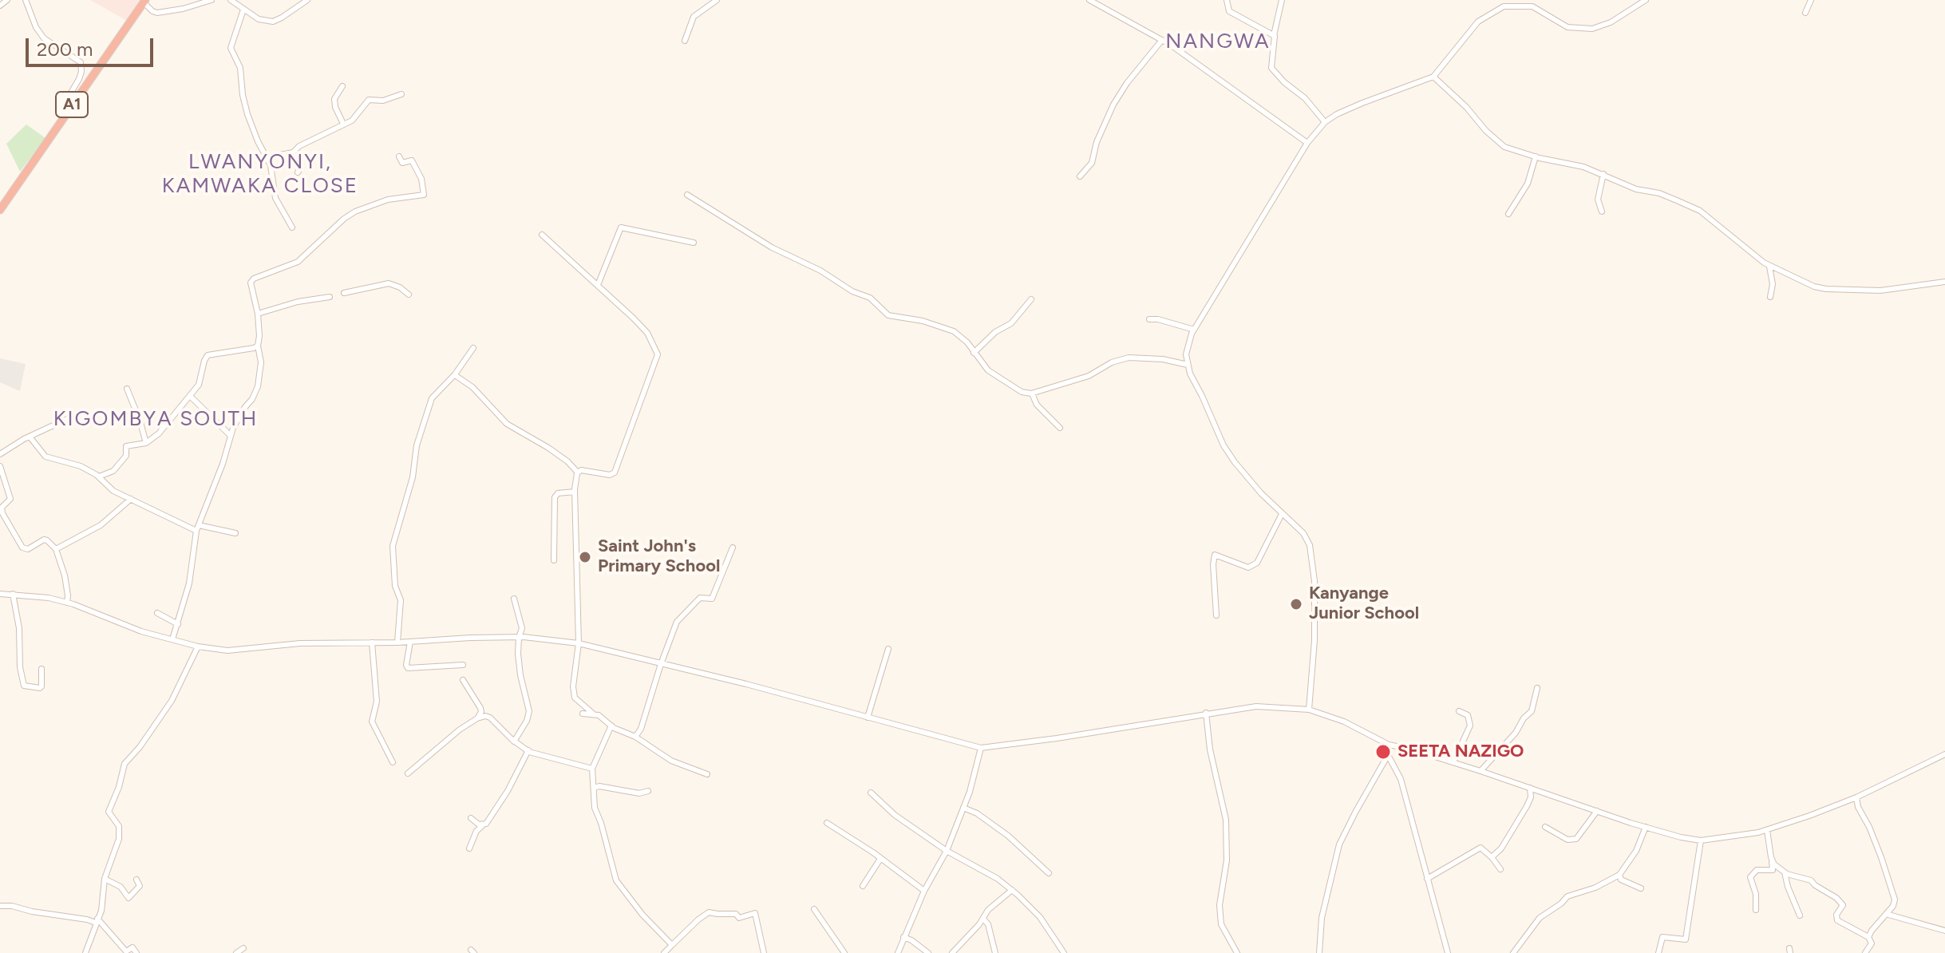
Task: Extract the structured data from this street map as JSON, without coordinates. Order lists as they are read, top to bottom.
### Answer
{
  "streets": {
    "highway": ["A1"]
  },
  "districts": ["NANGWA", "LWANYONYI, KAMWAKA CLOSE", "KIGOMBYA SOUTH"],
  "places": ["Saint John's Primary School", "Kanyange Junior School", "SEETA NAZIGO"],
  "scale_bar": "200 m"
}
